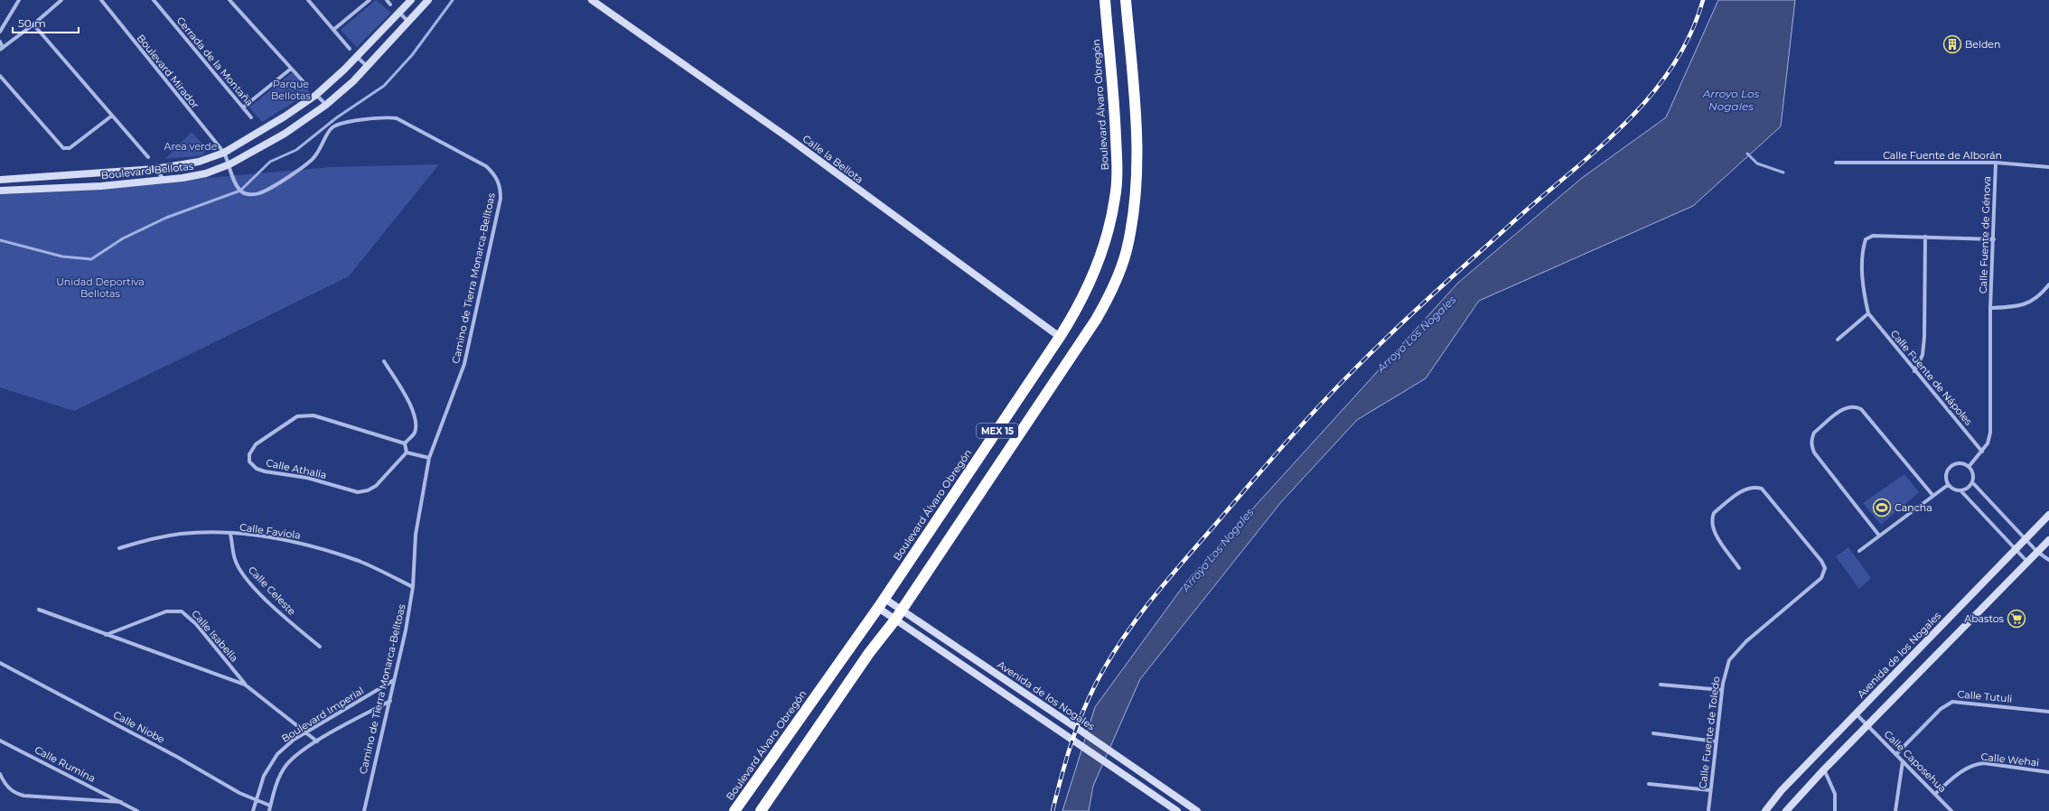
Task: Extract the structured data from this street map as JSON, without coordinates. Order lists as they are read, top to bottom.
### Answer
{
  "streets": {
    "highway": ["Boulevard Álvaro Obregón", "MEX 15"],
    "street": [
      "Cerrada de la Montaña",
      "Boulevard Mirador",
      "Calle Fuente de Alborán",
      "Calle la Bellota",
      "Boulevard Bellotas",
      "Calle Fuente de Génova",
      "Camino de Tierra Monarca-Belltoas",
      "Calle Fuente de Nápoles",
      "Calle Athalia",
      "Calle Faviola",
      "Calle Celeste",
      "Calle Isabella",
      "Avenida de los Nogales",
      "Calle Tutuli",
      "Boulevard Imperial",
      "Calle Niobe",
      "Calle Fuente de Toledo",
      "Calle Wehai",
      "Calle Caposehua",
      "Calle Rumina"
    ]
  },
  "crossings": [
    ["Boulevard Mirador", "Boulevard Bellotas"],
    ["Boulevard Mirador", "Camino de Tierra Monarca-Belltoas"],
    ["Boulevard Álvaro Obregón", "Calle la Bellota"],
    ["Boulevard Álvaro Obregón", "Avenida de los Nogales"],
    ["Calle Fuente de Alborán", "Calle Fuente de Génova"],
    ["Boulevard Bellotas", "Camino de Tierra Monarca-Belltoas"],
    ["Calle Fuente de Génova", "Calle Fuente de Nápoles"],
    ["Camino de Tierra Monarca-Belltoas", "Calle Faviola"],
    ["Camino de Tierra Monarca-Belltoas", "Boulevard Imperial"],
    ["MEX 15", "Avenida de los Nogales"],
    ["Calle Faviola", "Calle Celeste"],
    ["Calle Isabella", "Boulevard Imperial"],
    ["Avenida de los Nogales", "Calle Caposehua"],
    ["Calle Tutuli", "Calle Caposehua"],
    ["Boulevard Imperial", "Calle Niobe"],
    ["Calle Wehai", "Calle Caposehua"]
  ],
  "water": ["Arroyo Los Nogales"],
  "parks": ["Parque Bellotas", "Area verde", "Unidad Deportiva Bellotas"],
  "places": {
    "building": ["Belden"],
    "sports": ["Cancha"],
    "supermarket": ["Abastos"]
  },
  "scale_bar": "50 m"
}
